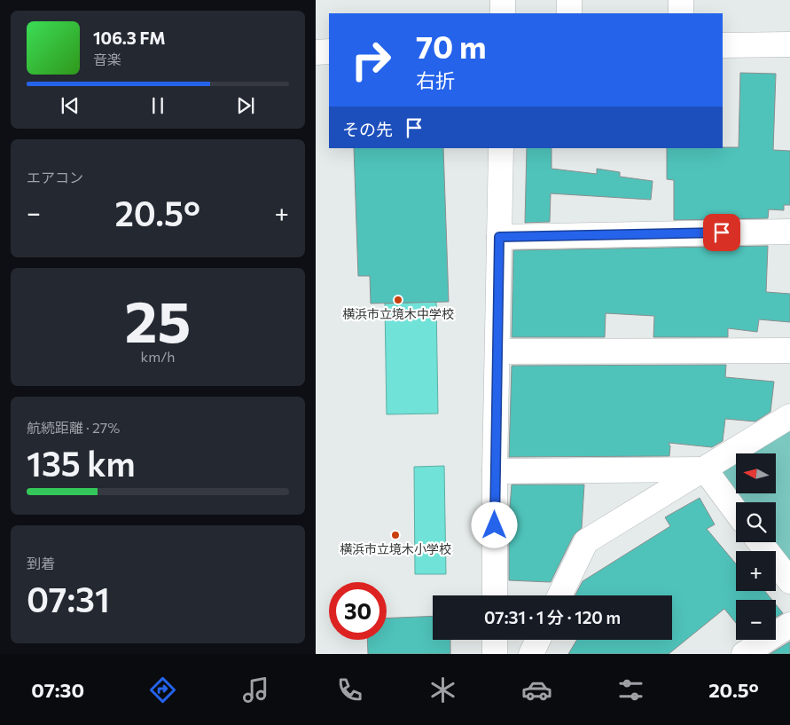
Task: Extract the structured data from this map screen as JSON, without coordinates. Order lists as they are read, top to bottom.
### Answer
{
  "places": ["横浜市立境木中学校", "横浜市立境木小学校"],
  "north": "left",
  "page": {
    "turn": ["70 m", "右折"],
    "song": ["106.3 FM", "音楽"],
    "then": "その先",
    "tile": [
      "エアコン",
      ["25", "km/h"],
      ["航続距離 · 27%", "135 km"],
      ["到着", "07:31"]
    ],
    "heat": ["−", "20.5°", "+"],
    "map_buttons": ["+", "−"],
    "limit": "30",
    "trip": "07:31 · 1 分 · 120 m",
    "tabs": ["07:30", "20.5°"]
  }
}
